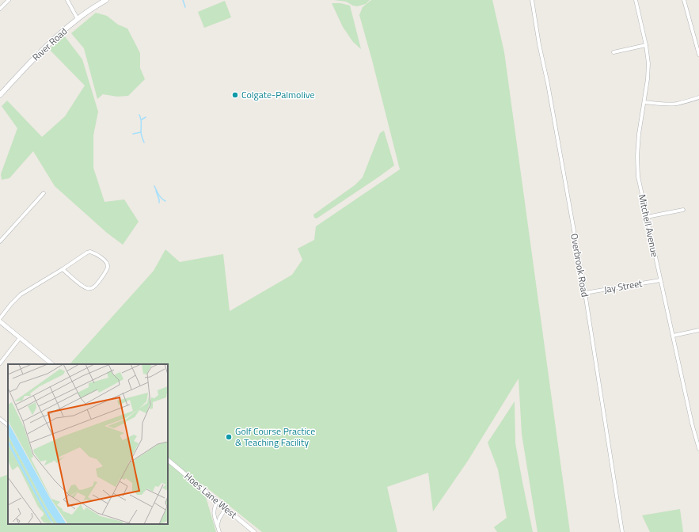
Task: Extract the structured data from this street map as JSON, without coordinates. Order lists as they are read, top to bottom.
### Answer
{
  "streets": {
    "main road": ["River Road"],
    "street": [
      "Mitchell Avenue",
      "Overbrook Road",
      "Jay Street",
      "Hoes Lane West"
    ]
  },
  "crossings": [
    ["Mitchell Avenue", "Jay Street"],
    ["Overbrook Road", "Jay Street"]
  ],
  "places": ["Colgate-Palmolive", "Golf Course Practice & Teaching Facility"]
}
